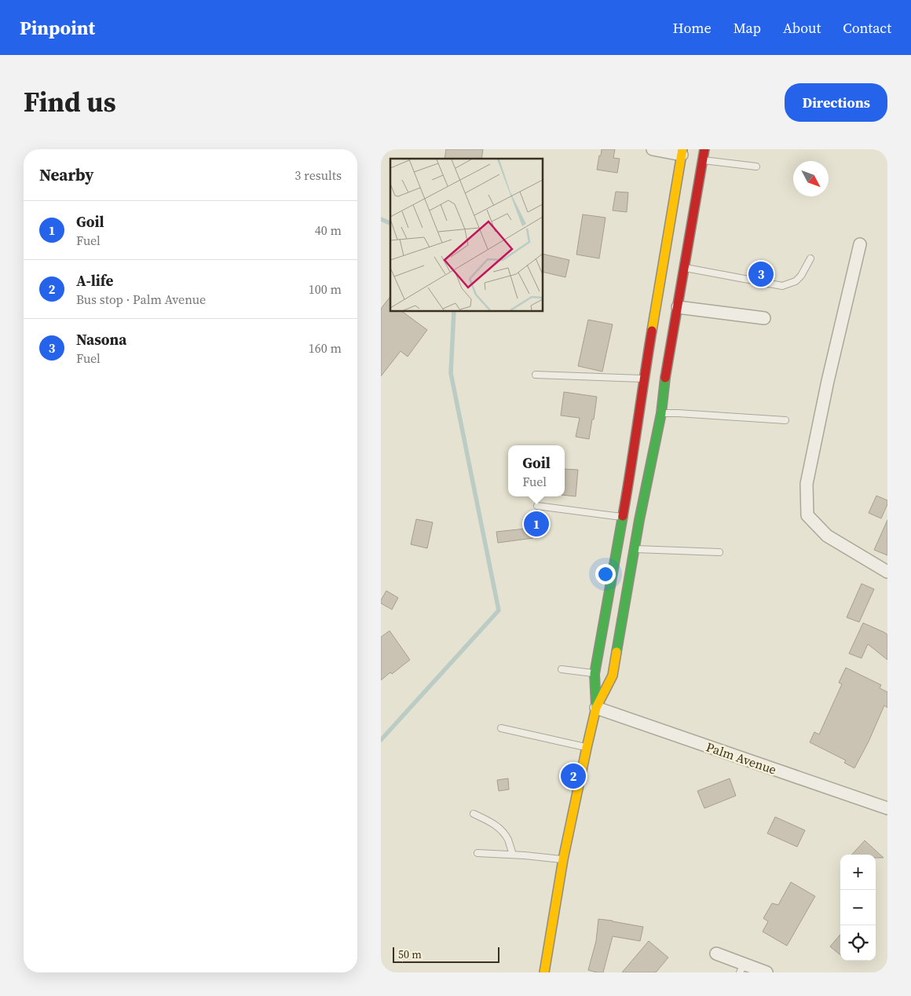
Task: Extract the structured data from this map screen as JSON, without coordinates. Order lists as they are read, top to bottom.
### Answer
{
  "streets": {
    "street": ["Palm Avenue"]
  },
  "scale_bar": "50 m",
  "north": "bottom right",
  "page": {
    "header": "Pinpoint",
    "nav": [
      "Home",
      "Map",
      "About",
      "Contact"
    ],
    "title": "Find us",
    "buttons": "Directions",
    "heading": ["Nearby", "3 results"],
    "list": [
      {
        "mark": "1",
        "name": "Goil",
        "note": "Fuel",
        "value": "40 m"
      },
      {
        "mark": "2",
        "name": "A-life",
        "note": "Bus stop · Palm Avenue",
        "value": "100 m"
      },
      {
        "mark": "3",
        "name": "Nasona",
        "note": "Fuel",
        "value": "160 m"
      }
    ],
    "pins": ["3", "1", "2"],
    "popup": ["Goil", "Fuel"],
    "map_buttons": ["+", "−"],
    "scale": "50 m"
  }
}
